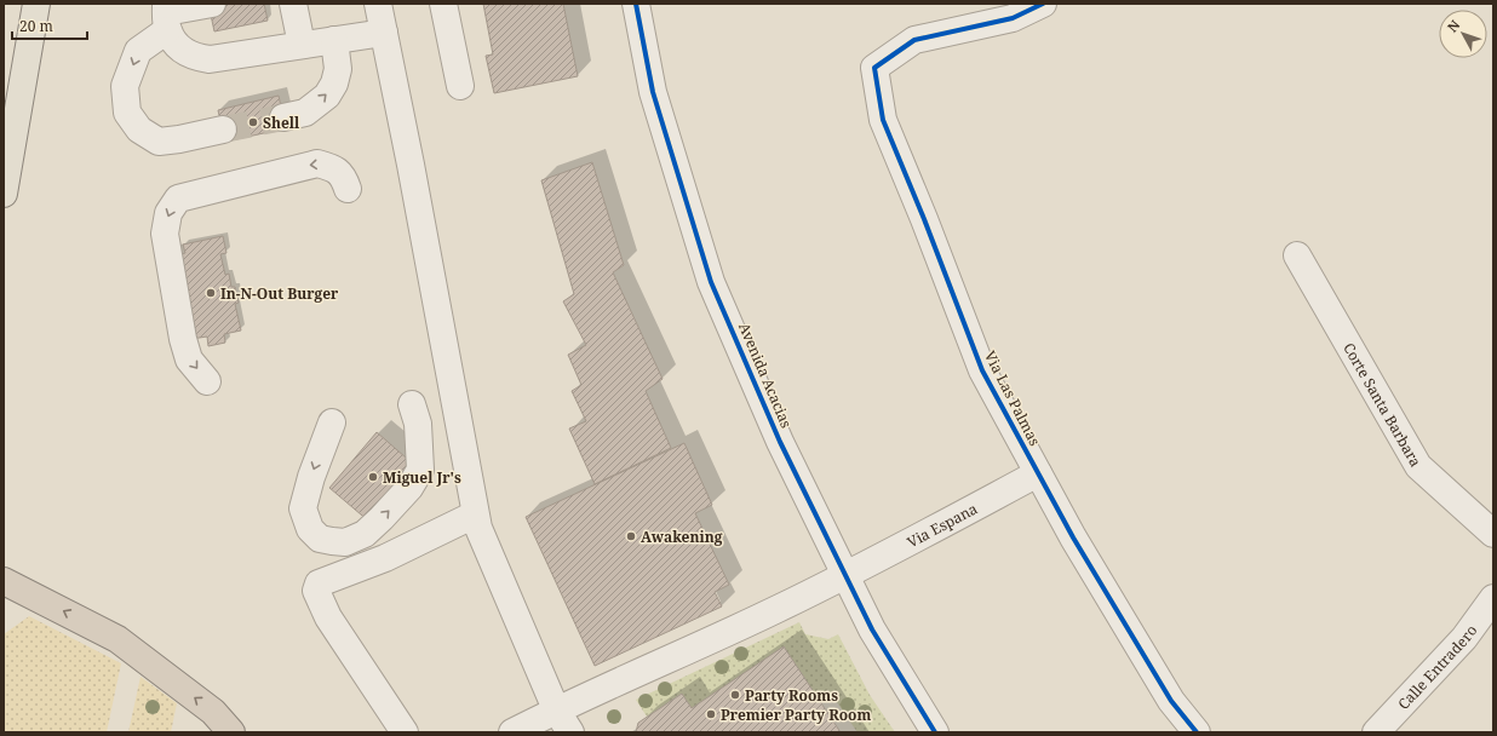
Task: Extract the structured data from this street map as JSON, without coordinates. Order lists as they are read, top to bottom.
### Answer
{
  "streets": {
    "street": [
      "Avenida Acacias",
      "Via Las Palmas",
      "Corte Santa Barbara",
      "Via Espana",
      "Calle Entradero"
    ]
  },
  "crossings": [
    ["Avenida Acacias", "Via Espana"],
    ["Via Las Palmas", "Via Espana"]
  ],
  "places": [
    "Shell",
    "In-N-Out Burger",
    "Miguel Jr's",
    "Awakening",
    "Party Rooms",
    "Premier Party Room"
  ],
  "scale_bar": "20 m",
  "north": "top left"
}
